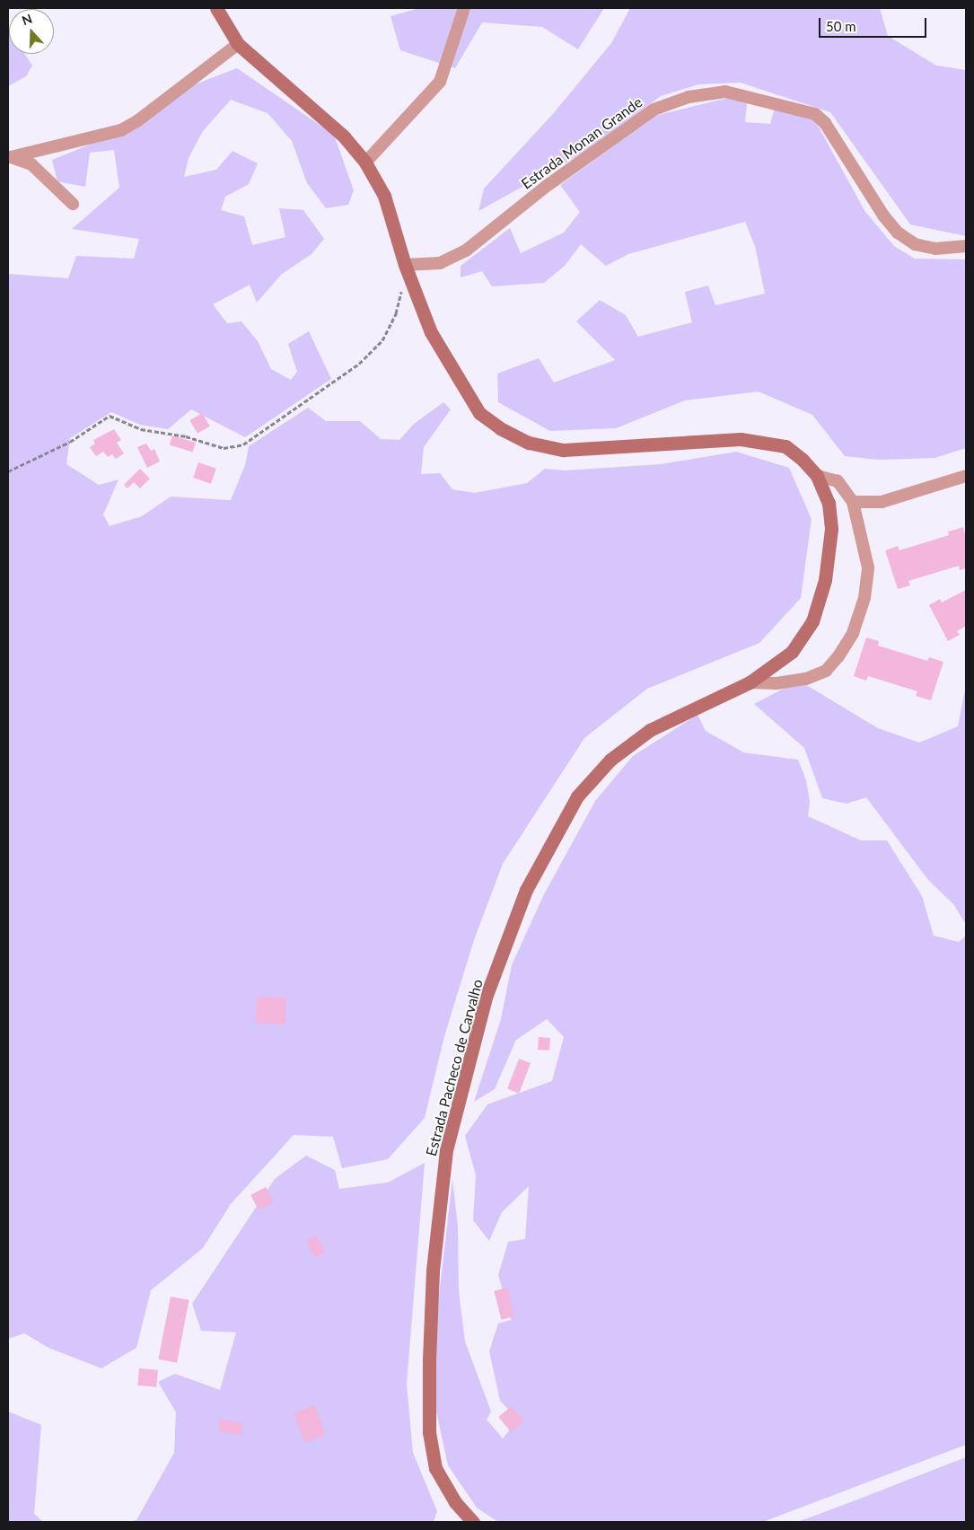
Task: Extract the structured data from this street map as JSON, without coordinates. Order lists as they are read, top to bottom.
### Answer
{
  "streets": {
    "main road": ["Estrada Pacheco de Carvalho"],
    "street": ["Estrada Monan Grande"]
  },
  "crossings": [
    ["Estrada Monan Grande", "Estrada Pacheco de Carvalho"]
  ],
  "scale_bar": "50 m",
  "north": "top"
}
